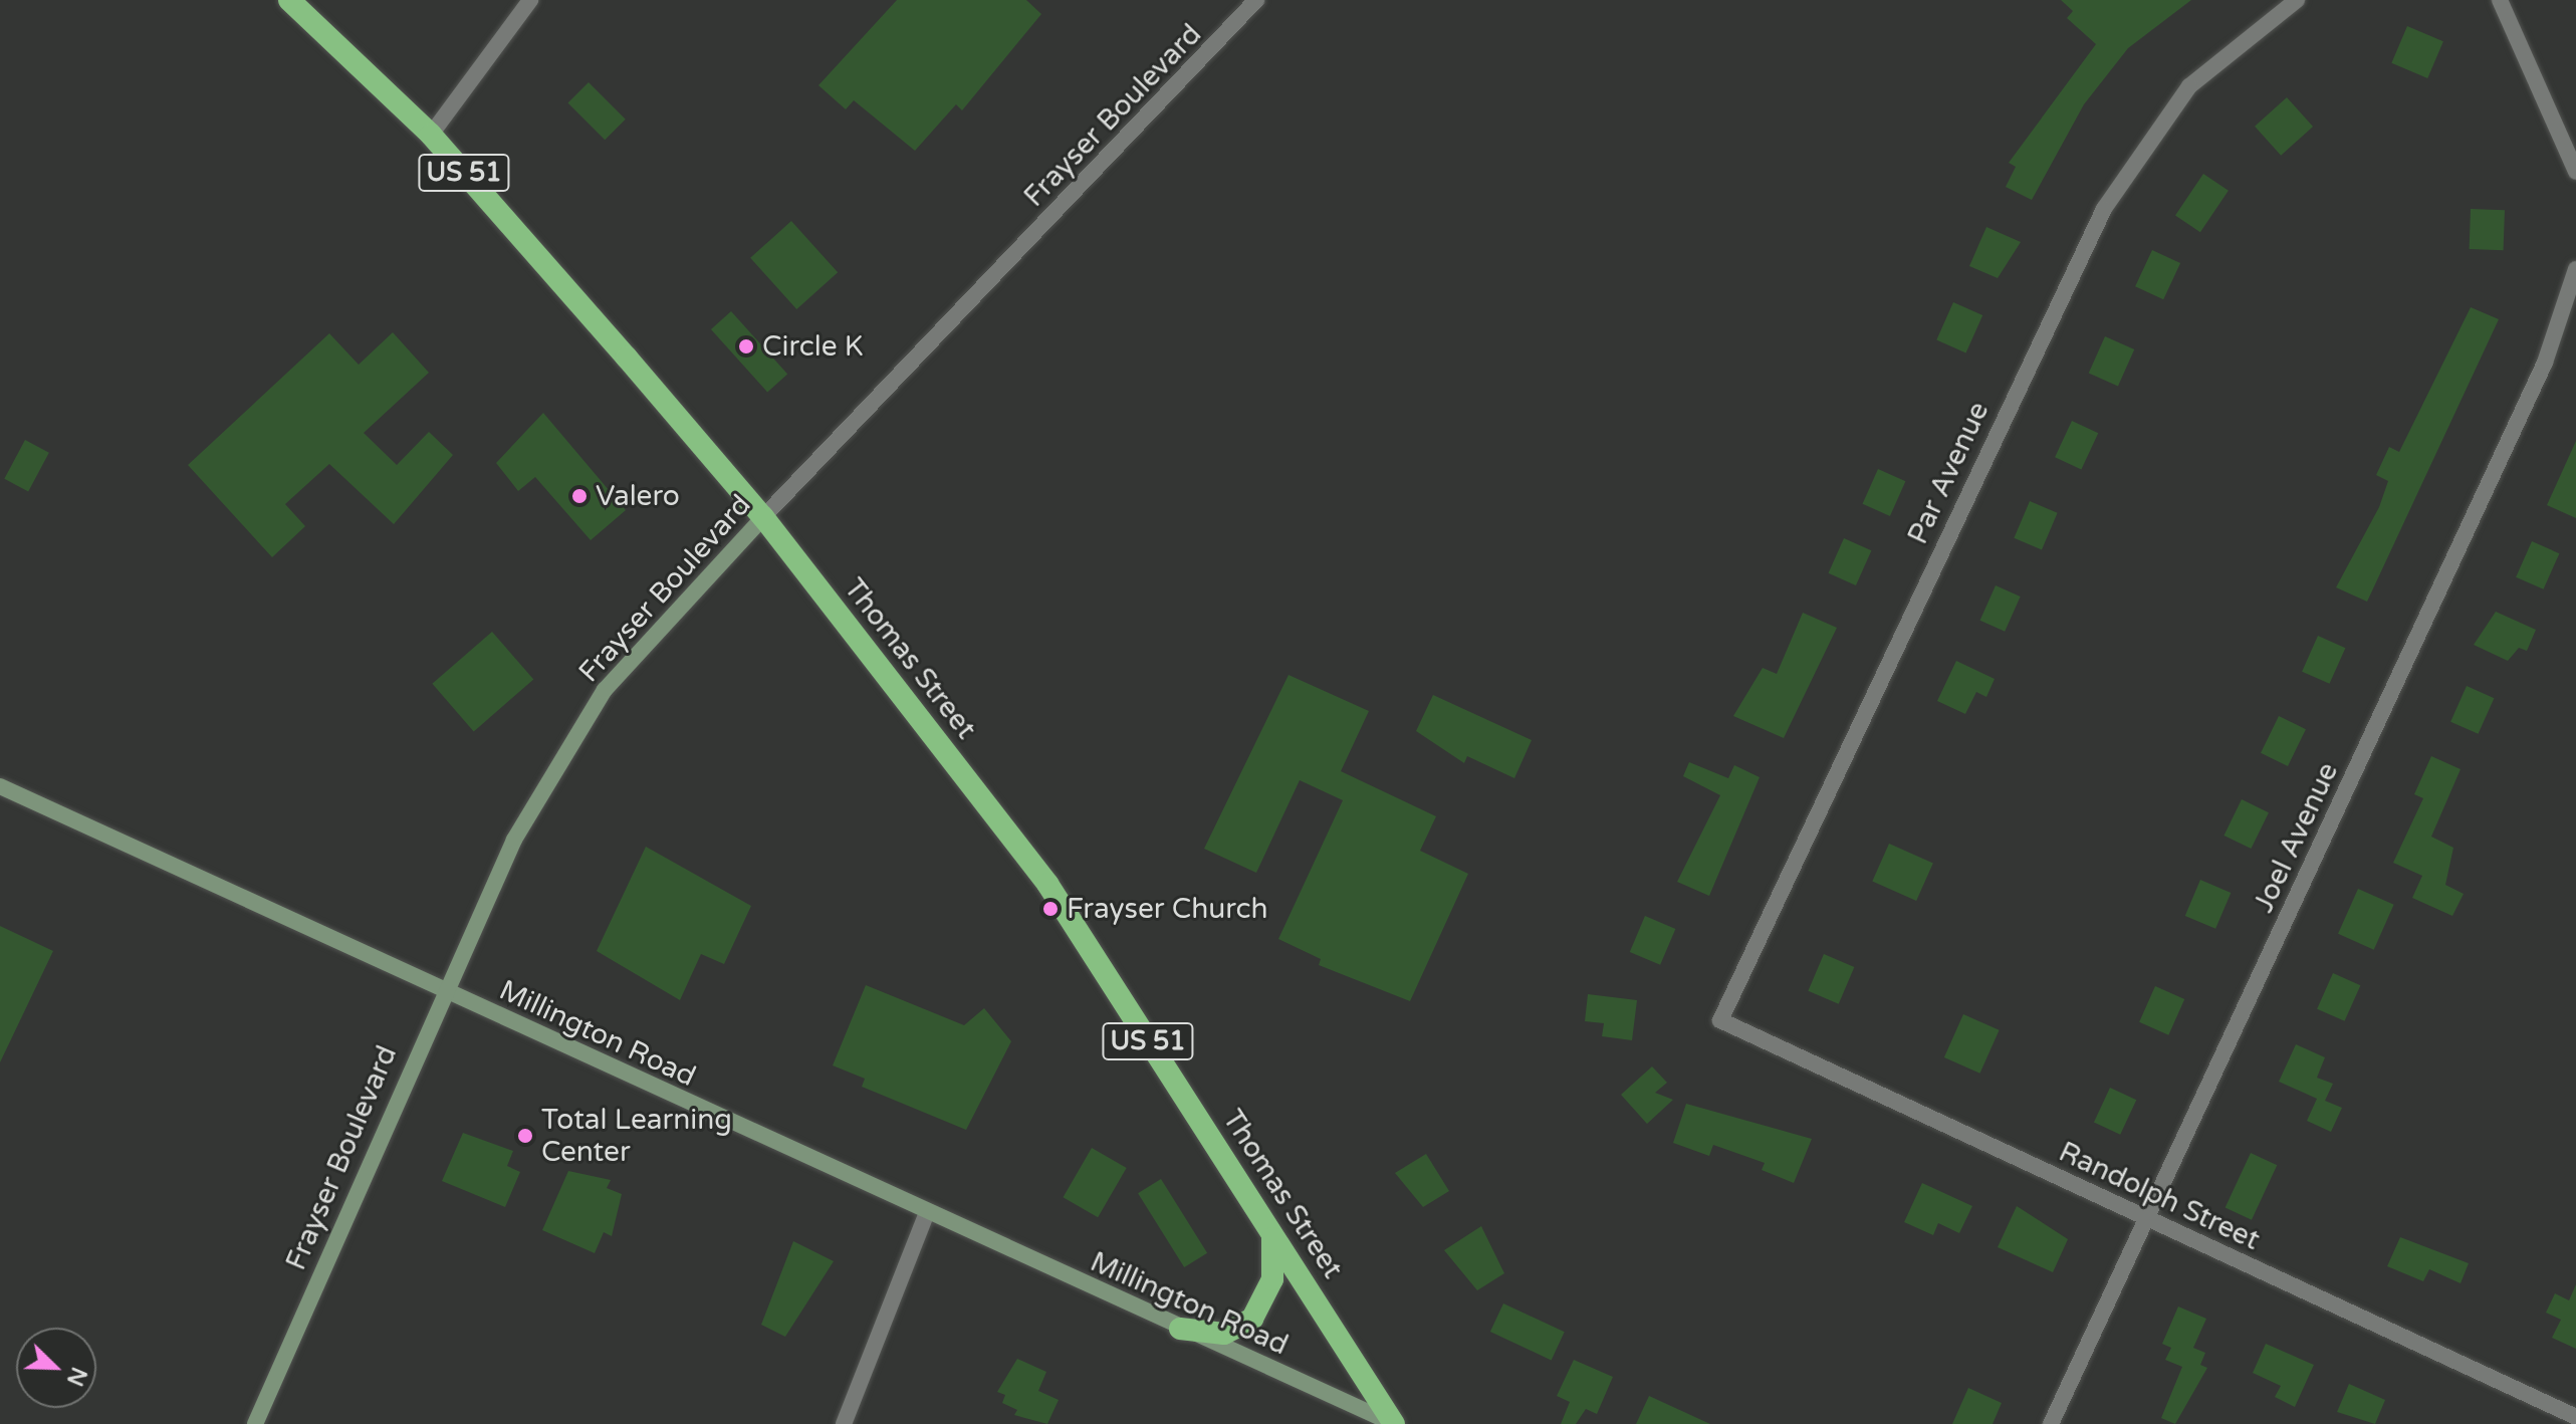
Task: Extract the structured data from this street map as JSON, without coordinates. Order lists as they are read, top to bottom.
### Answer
{
  "streets": {
    "highway": ["US 51", "Thomas Street"],
    "main road": ["Frayser Boulevard", "Millington Road"],
    "street": ["Par Avenue", "Joel Avenue", "Randolph Street"]
  },
  "crossings": [
    ["Frayser Boulevard", "Thomas Street"],
    ["Frayser Boulevard", "Millington Road"],
    ["Par Avenue", "Randolph Street"],
    ["Thomas Street", "Millington Road"],
    ["Joel Avenue", "Randolph Street"]
  ],
  "places": [
    "Circle K",
    "Valero",
    "Frayser Church",
    "Total Learning Center"
  ],
  "north": "bottom right"
}
